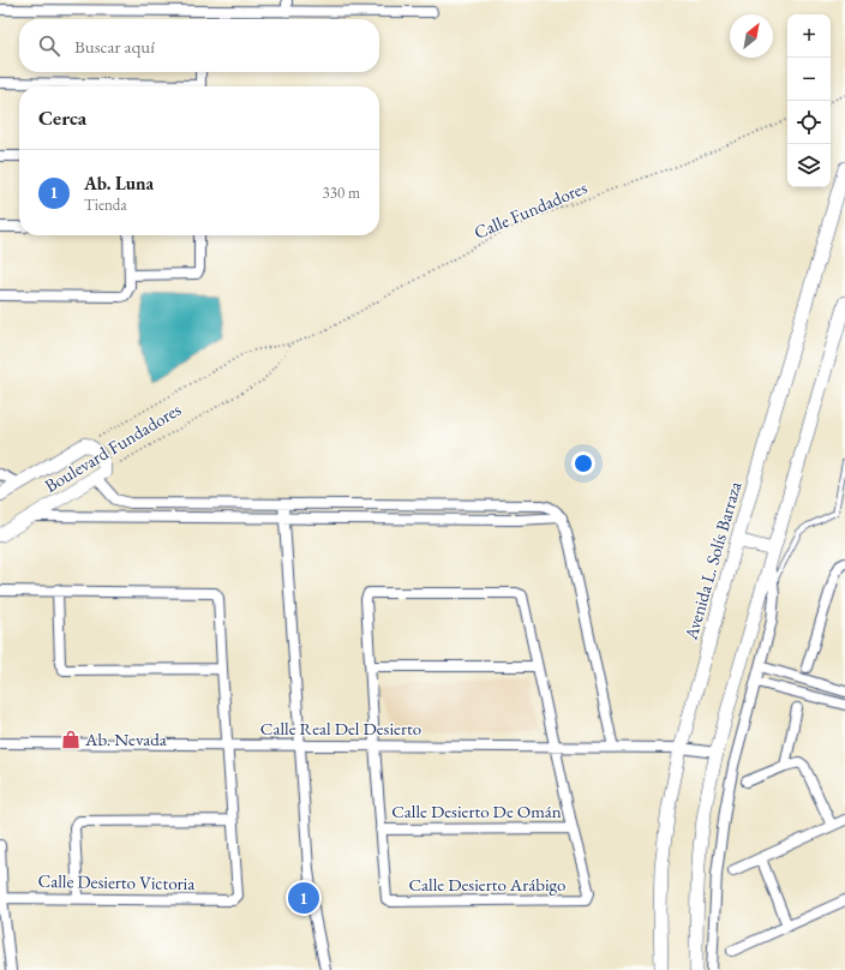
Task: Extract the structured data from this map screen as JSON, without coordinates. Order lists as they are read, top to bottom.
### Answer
{
  "streets": {
    "main road": ["Boulevard Fundadores", "Avenida L. Solís Barraza"],
    "street": [
      "Calle Real Del Desierto",
      "Calle Desierto De Omán",
      "Calle Desierto Victoria",
      "Calle Desierto Arábigo"
    ],
    "path": ["Calle Fundadores"]
  },
  "crossings": [
    ["Calle Fundadores", "Boulevard Fundadores"],
    ["Avenida L. Solís Barraza", "Calle Real Del Desierto"],
    ["Calle Real Del Desierto", "Calle Desierto Arábigo"],
    ["Calle Desierto De Omán", "Calle Desierto Arábigo"]
  ],
  "places": {
    "shop": ["Ab. Nevada"]
  },
  "north": "top right",
  "page": {
    "map_buttons": ["+", "−"],
    "search": "Buscar aquí",
    "heading": "Cerca",
    "list": [
      {
        "mark": "1",
        "name": "Ab. Luna",
        "note": "Tienda",
        "value": "330 m"
      }
    ],
    "pins": "1"
  }
}
